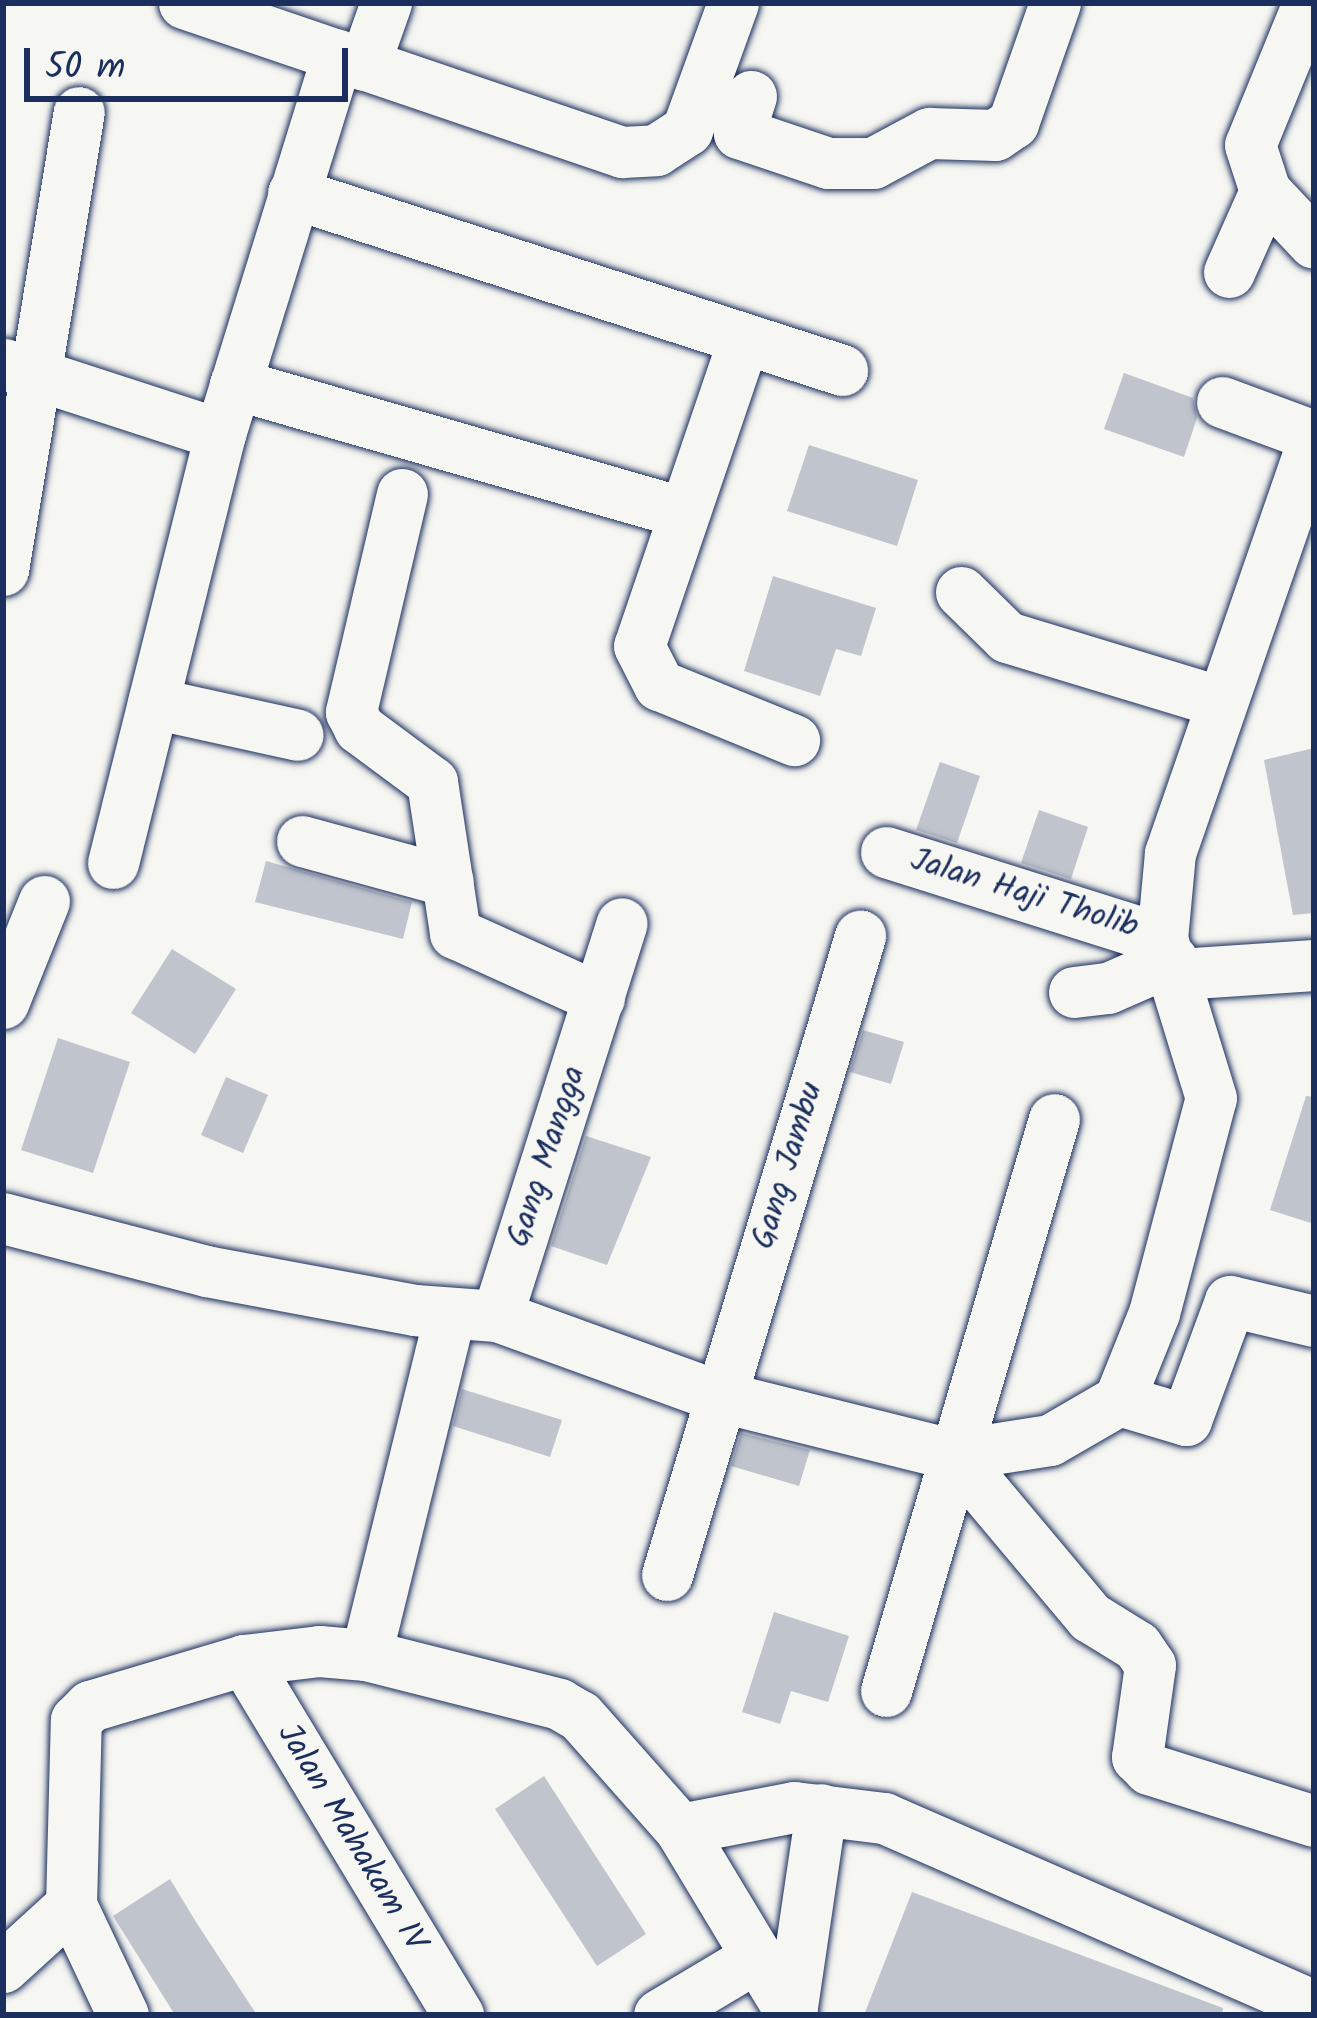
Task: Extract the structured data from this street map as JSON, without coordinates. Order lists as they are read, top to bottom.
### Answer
{
  "streets": {
    "street": [
      "Jalan Haji Tholib",
      "Gang Mangga",
      "Gang Jambu",
      "Jalan Mahakam IV"
    ]
  },
  "scale_bar": "50 m"
}
